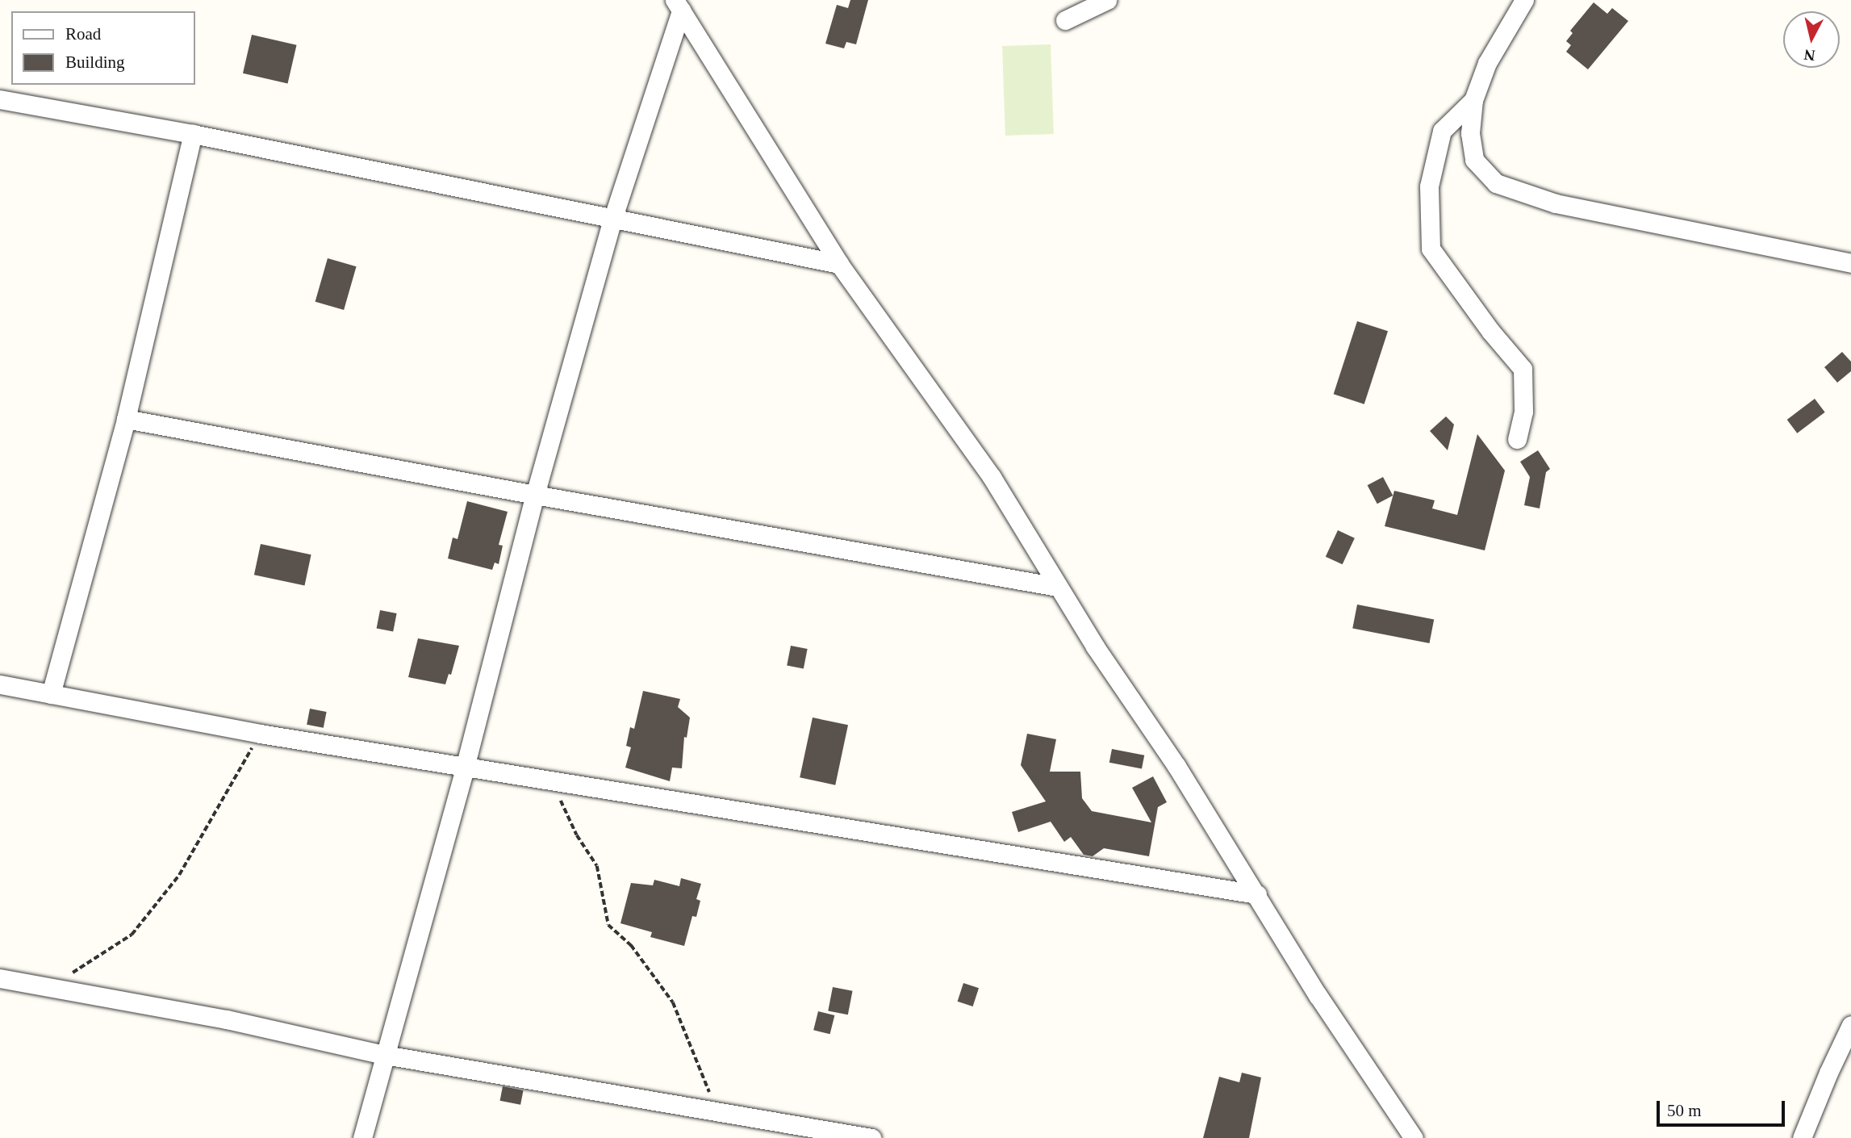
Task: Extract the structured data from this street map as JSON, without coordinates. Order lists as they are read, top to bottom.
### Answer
{
  "legend": ["Road", "Building"],
  "scale_bar": "50 m",
  "north": "bottom"
}
